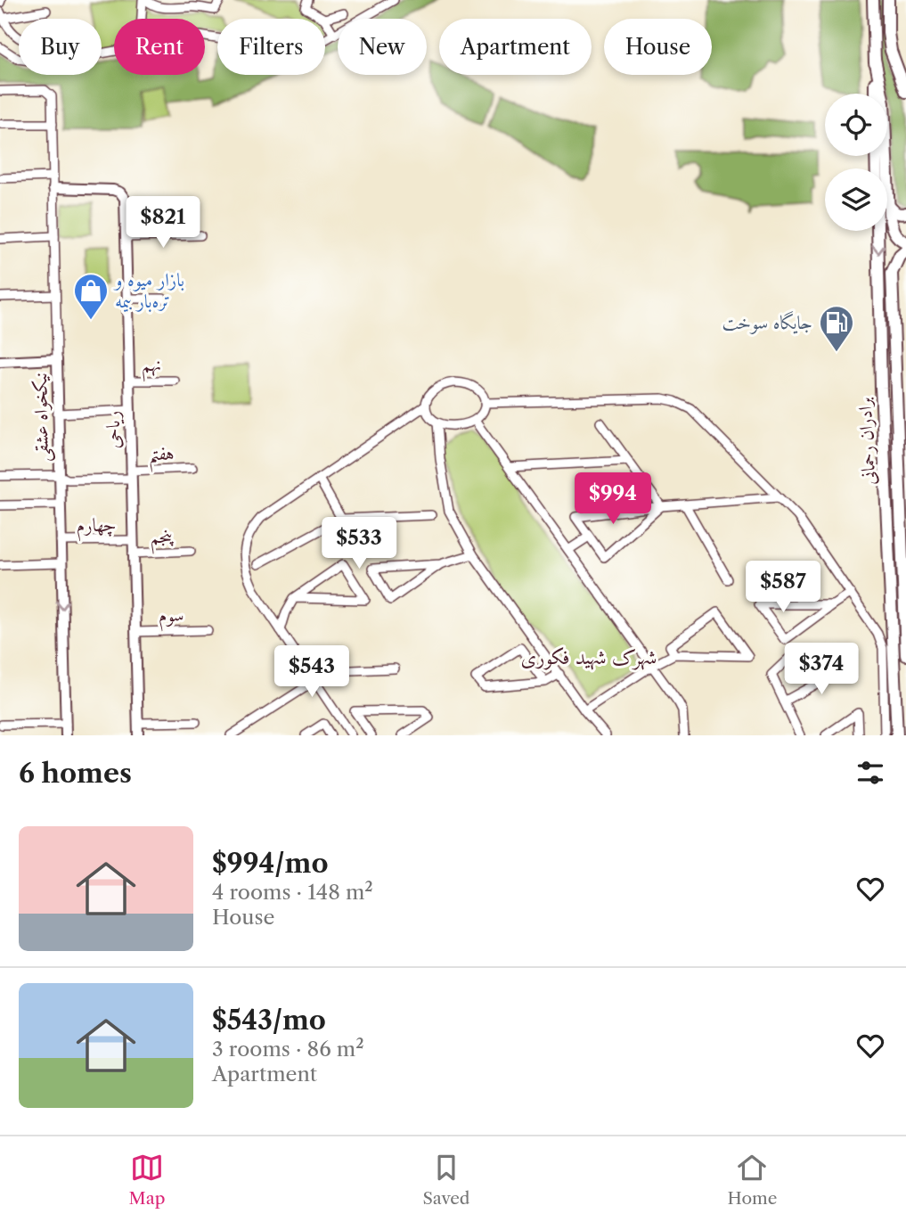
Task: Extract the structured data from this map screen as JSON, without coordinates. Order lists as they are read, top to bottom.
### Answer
{
  "streets": {
    "main road": ["برادران رحمانی"],
    "street": [
      "نهم",
      "نیکخواه عشقی",
      "ریاحی",
      "هفتم",
      "چهارم",
      "پنجم",
      "سوم"
    ]
  },
  "crossings": [
    ["نهم", "ریاحی"],
    ["نیکخواه عشقی", "ریاحی"],
    ["نیکخواه عشقی", "هفتم"],
    ["نیکخواه عشقی", "چهارم"],
    ["ریاحی", "هفتم"],
    ["ریاحی", "چهارم"],
    ["ریاحی", "پنجم"],
    ["ریاحی", "سوم"]
  ],
  "districts": ["شهرک شهید فکوری"],
  "places": {
    "shop": ["بازار میوه و تره‌بار بیمه"],
    "fuel station": ["جایگاه سوخت"]
  },
  "page": {
    "chip": [
      "Buy",
      "Rent",
      "Filters",
      "New",
      "Apartment",
      "House"
    ],
    "price": [
      "$821",
      "$994",
      "$533",
      "$587",
      "$374",
      "$543"
    ],
    "heading": "6 homes",
    "list": [
      {
        "name": "$994/mo",
        "note": "4 rooms · 148 m² · House"
      },
      {
        "name": "$543/mo",
        "note": "3 rooms · 86 m² · Apartment"
      }
    ],
    "tabs": ["Map", "Saved", "Home"]
  }
}
